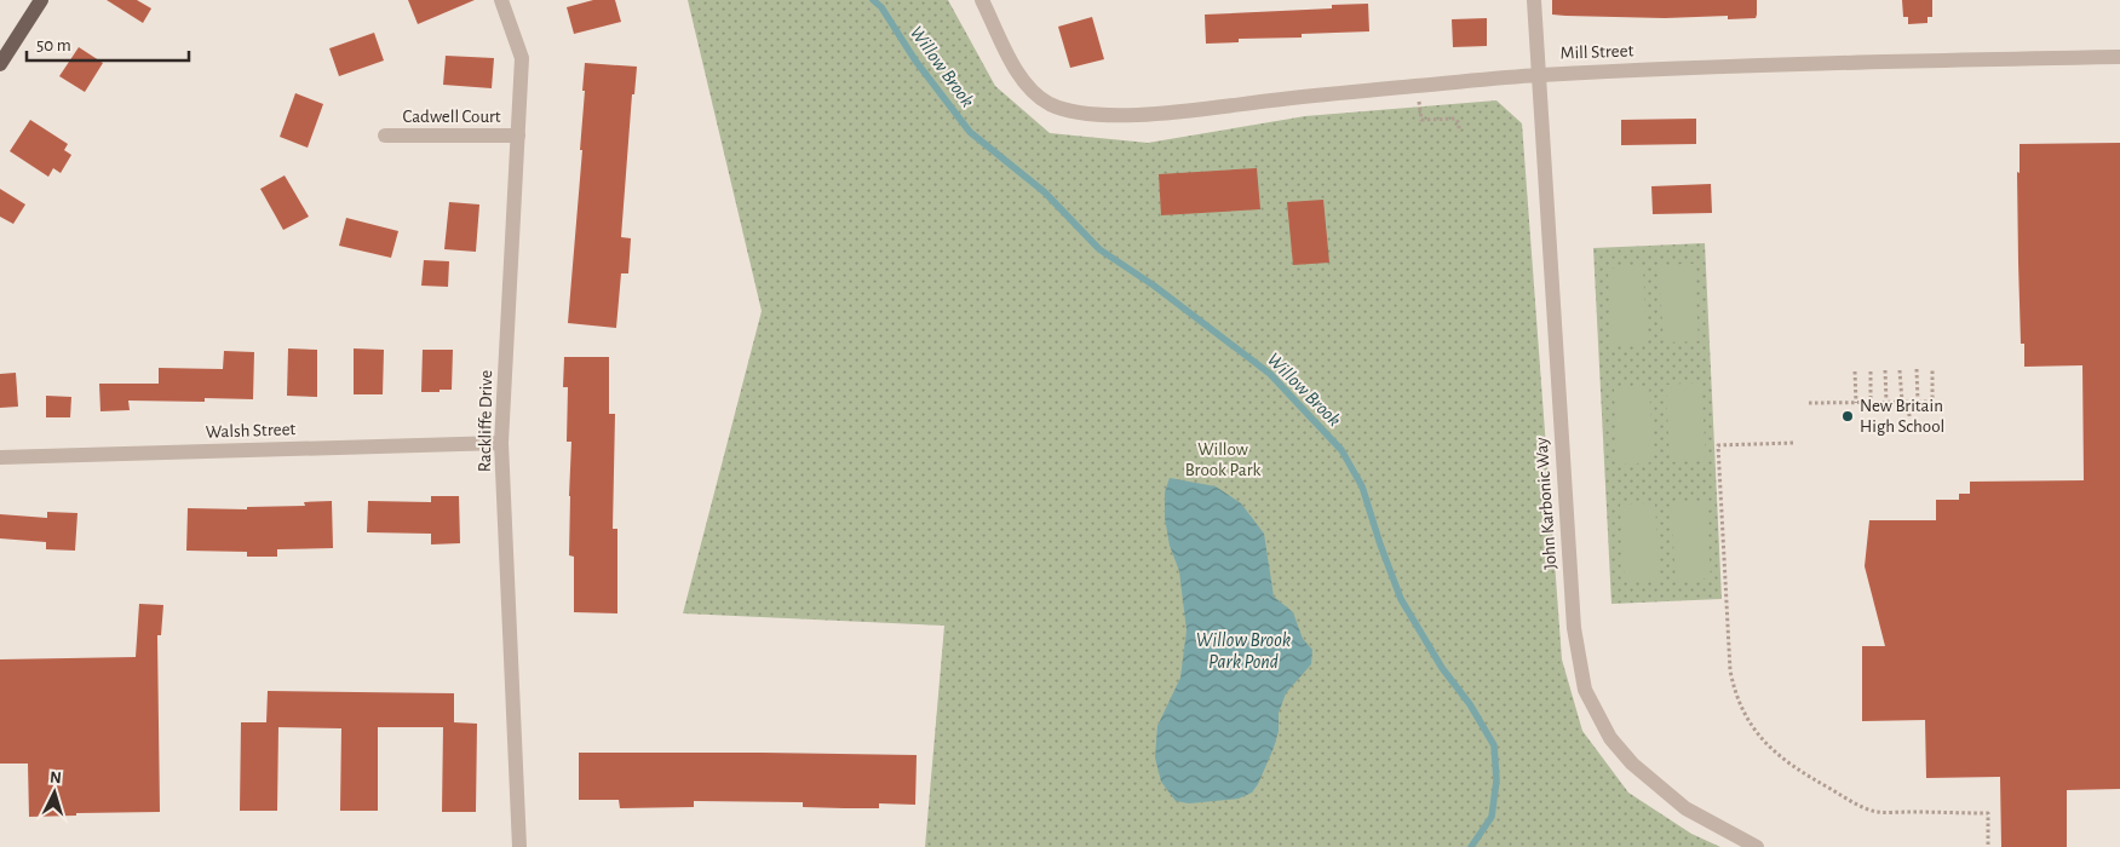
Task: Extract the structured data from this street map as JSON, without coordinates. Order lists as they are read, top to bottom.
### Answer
{
  "streets": {
    "street": [
      "Mill Street",
      "Cadwell Court",
      "Rackliffe Drive",
      "Walsh Street",
      "John Karbonic Way"
    ]
  },
  "crossings": [
    ["Mill Street", "John Karbonic Way"],
    ["Cadwell Court", "Rackliffe Drive"],
    ["Rackliffe Drive", "Walsh Street"]
  ],
  "water": ["Willow Brook", "Willow Brook Park Pond"],
  "parks": ["Willow Brook Park"],
  "places": ["New Britain High School"],
  "scale_bar": "50 m",
  "north": "top"
}
